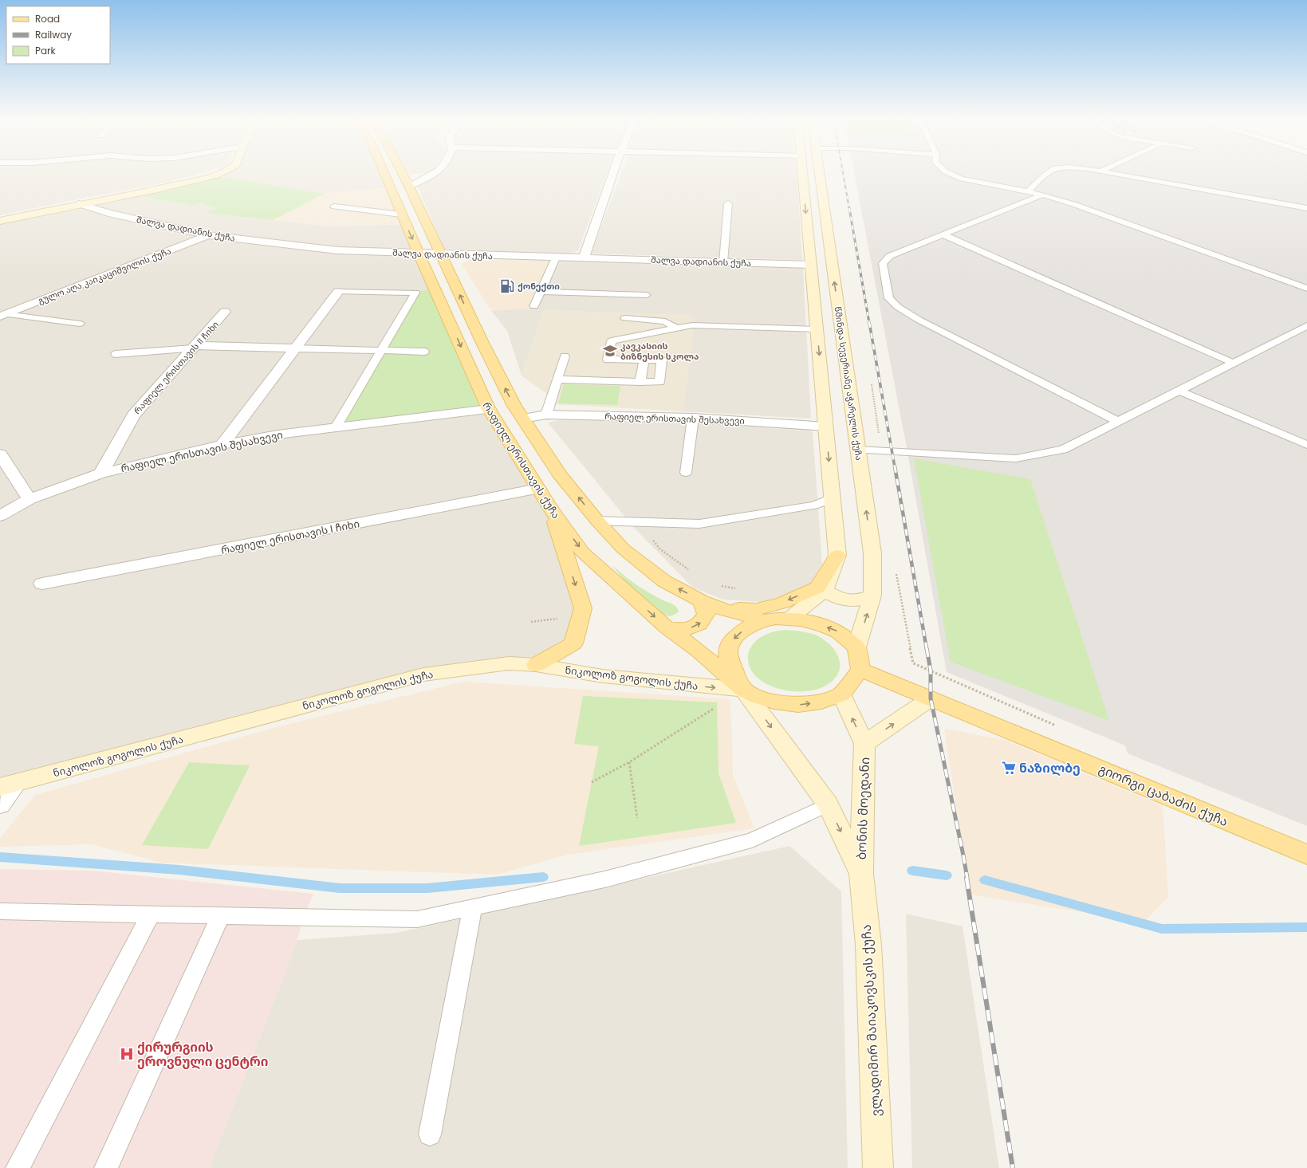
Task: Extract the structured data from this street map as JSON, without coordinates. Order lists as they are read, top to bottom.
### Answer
{
  "streets": {
    "main road": [
      "წმინდა სევერიანე აჭარელის ქუჩა",
      "რაფიელ ერისთავის ქუჩა",
      "ნიკოლოზ გოგოლის ქუჩა",
      "გიორგი ცაბაძის ქუჩა",
      "ბონის მოედანი",
      "ვლადიმირ მაიაკოვსკის ქუჩა"
    ],
    "street": [
      "შალვა დადიანის ქუჩა",
      "გულო აღა კაიკაციშვილის ქუჩა",
      "რაფიელ ერისთავის II ჩიხი",
      "რაფიელ ერისთავის შესახვევი",
      "რაფიელ ერისთავის I ჩიხი"
    ]
  },
  "crossings": [
    ["შალვა დადიანის ქუჩა", "გულო აღა კაიკაციშვილის ქუჩა"],
    ["შალვა დადიანის ქუჩა", "რაფიელ ერისთავის ქუჩა"],
    ["რაფიელ ერისთავის II ჩიხი", "რაფიელ ერისთავის შესახვევი"],
    ["წმინდა სევერიანე აჭარელის ქუჩა", "რაფიელ ერისთავის ქუჩა"],
    ["წმინდა სევერიანე აჭარელის ქუჩა", "ნიკოლოზ გოგოლის ქუჩა"],
    ["წმინდა სევერიანე აჭარელის ქუჩა", "გიორგი ცაბაძის ქუჩა"],
    ["წმინდა სევერიანე აჭარელის ქუჩა", "ბონის მოედანი"],
    ["რაფიელ ერისთავის შესახვევი", "რაფიელ ერისთავის ქუჩა"],
    ["რაფიელ ერისთავის ქუჩა", "რაფიელ ერისთავის I ჩიხი"],
    ["რაფიელ ერისთავის ქუჩა", "ნიკოლოზ გოგოლის ქუჩა"],
    ["რაფიელ ერისთავის ქუჩა", "გიორგი ცაბაძის ქუჩა"],
    ["რაფიელ ერისთავის ქუჩა", "ბონის მოედანი"],
    ["ნიკოლოზ გოგოლის ქუჩა", "გიორგი ცაბაძის ქუჩა"],
    ["ნიკოლოზ გოგოლის ქუჩა", "ბონის მოედანი"],
    ["გიორგი ცაბაძის ქუჩა", "ბონის მოედანი"],
    ["ბონის მოედანი", "ვლადიმირ მაიაკოვსკის ქუჩა"]
  ],
  "places": {
    "fuel station": ["ქონექთი"],
    "school or university": ["კავკასიის ბიზნესის სკოლა"],
    "supermarket": ["ნაზილბე"],
    "hospital": ["ქირურგიის ეროვნული ცენტრი"]
  },
  "legend": ["Road", "Railway", "Park"]
}
